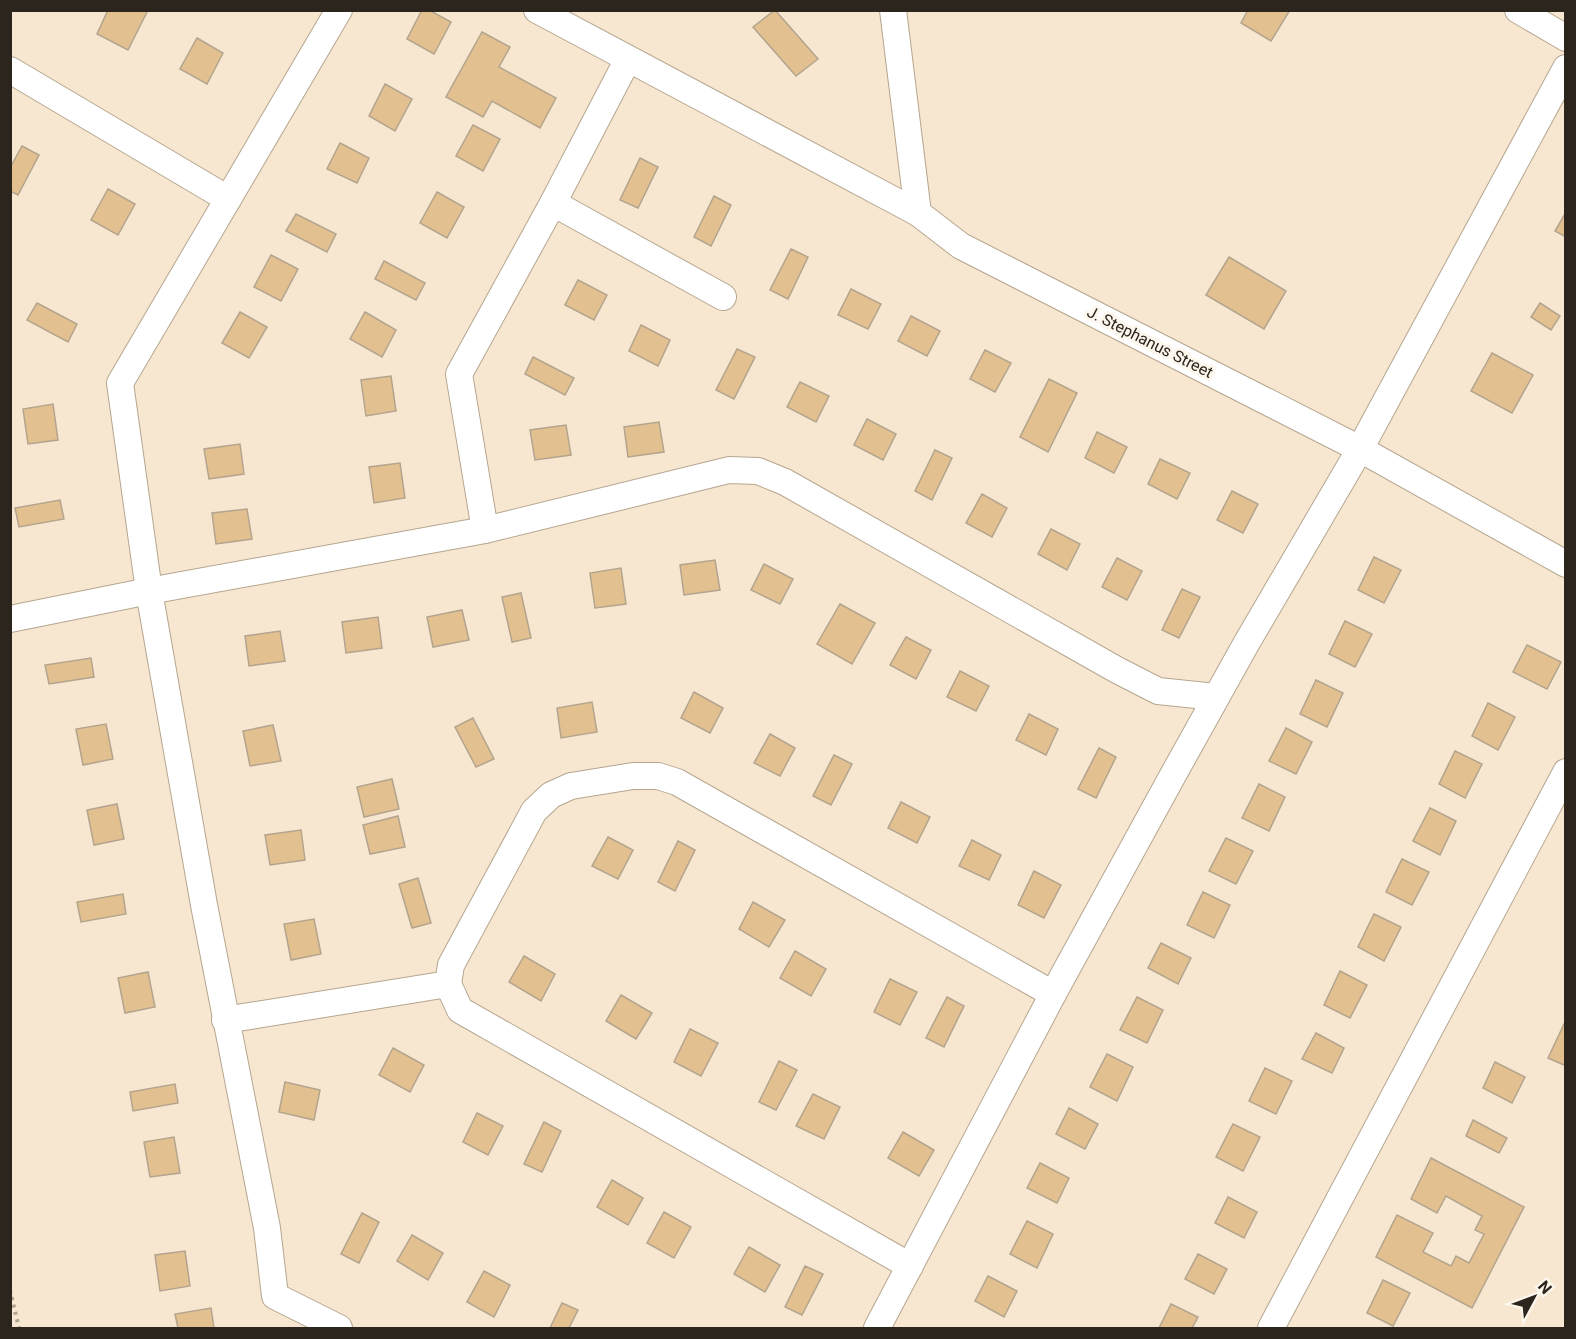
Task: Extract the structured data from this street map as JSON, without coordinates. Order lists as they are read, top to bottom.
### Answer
{
  "streets": {
    "street": ["J. Stephanus Street"]
  },
  "north": "top right"
}
